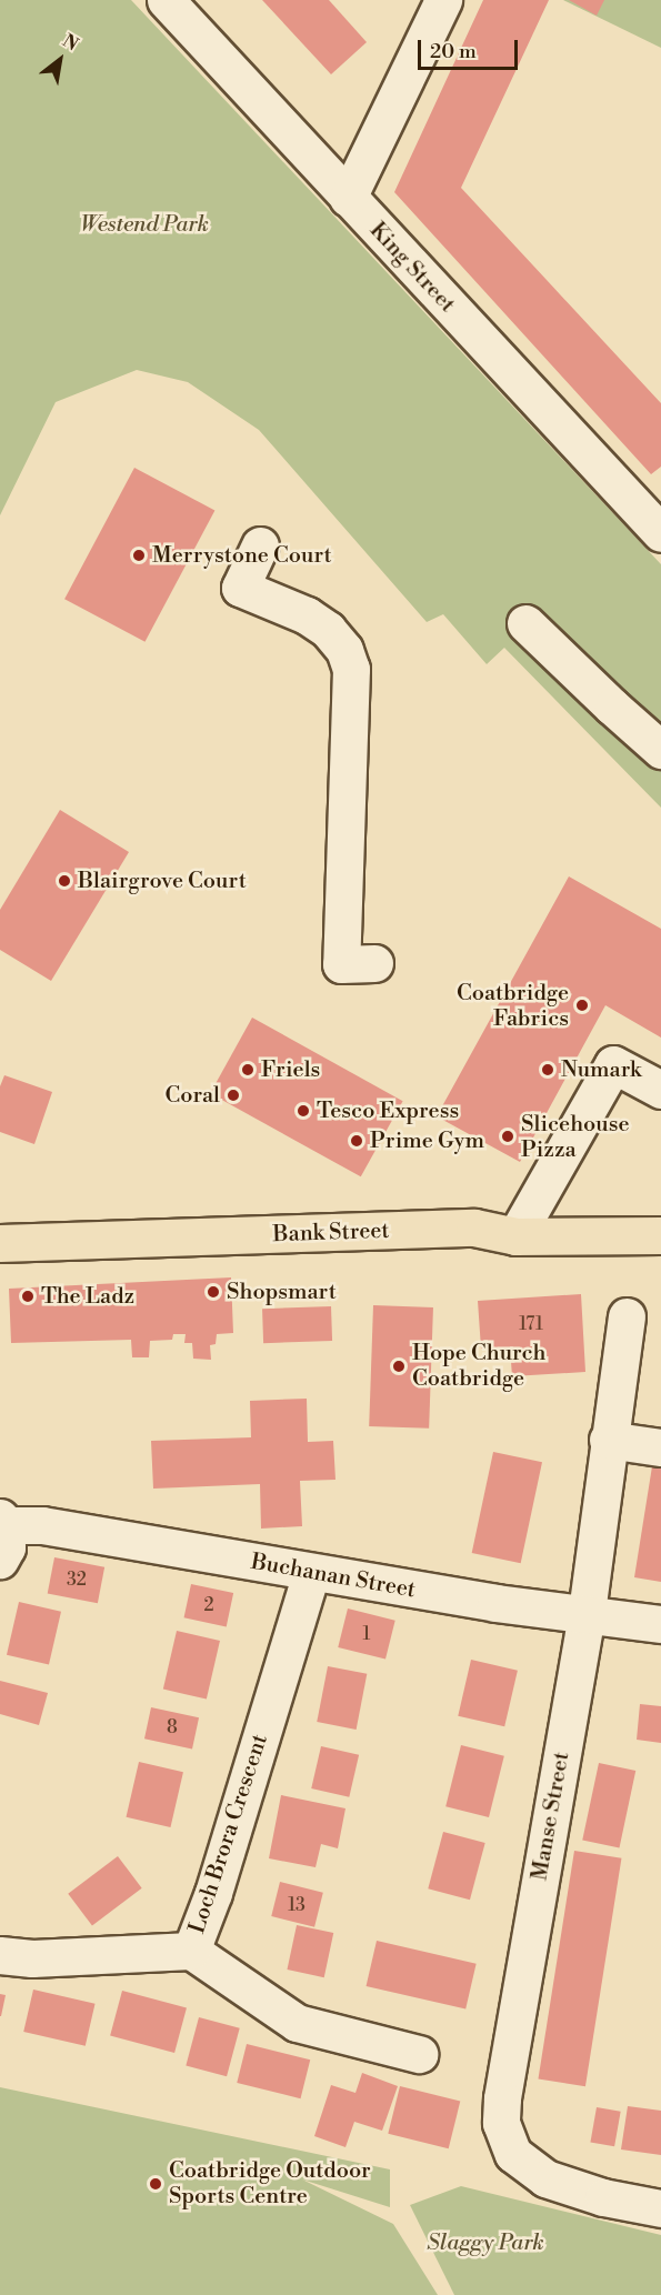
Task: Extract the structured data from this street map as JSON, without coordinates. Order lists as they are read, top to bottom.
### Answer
{
  "streets": {
    "main road": ["Bank Street"],
    "street": [
      "King Street",
      "Buchanan Street",
      "Manse Street",
      "Loch Brora Crescent"
    ]
  },
  "crossings": [
    ["Buchanan Street", "Manse Street"],
    ["Buchanan Street", "Loch Brora Crescent"]
  ],
  "parks": ["Westend Park", "Slaggy Park"],
  "places": [
    "Merrystone Court",
    "Blairgrove Court",
    "Coatbridge Fabrics",
    "Friels",
    "Numark",
    "Coral",
    "Tesco Express",
    "Slicehouse Pizza",
    "Prime Gym",
    "Shopsmart",
    "The Ladz",
    "Hope Church Coatbridge",
    "Coatbridge Outdoor Sports Centre"
  ],
  "house_numbers": [
    "171",
    "32",
    "2",
    "1",
    "8",
    "13"
  ],
  "scale_bar": "20 m",
  "north": "top right"
}
